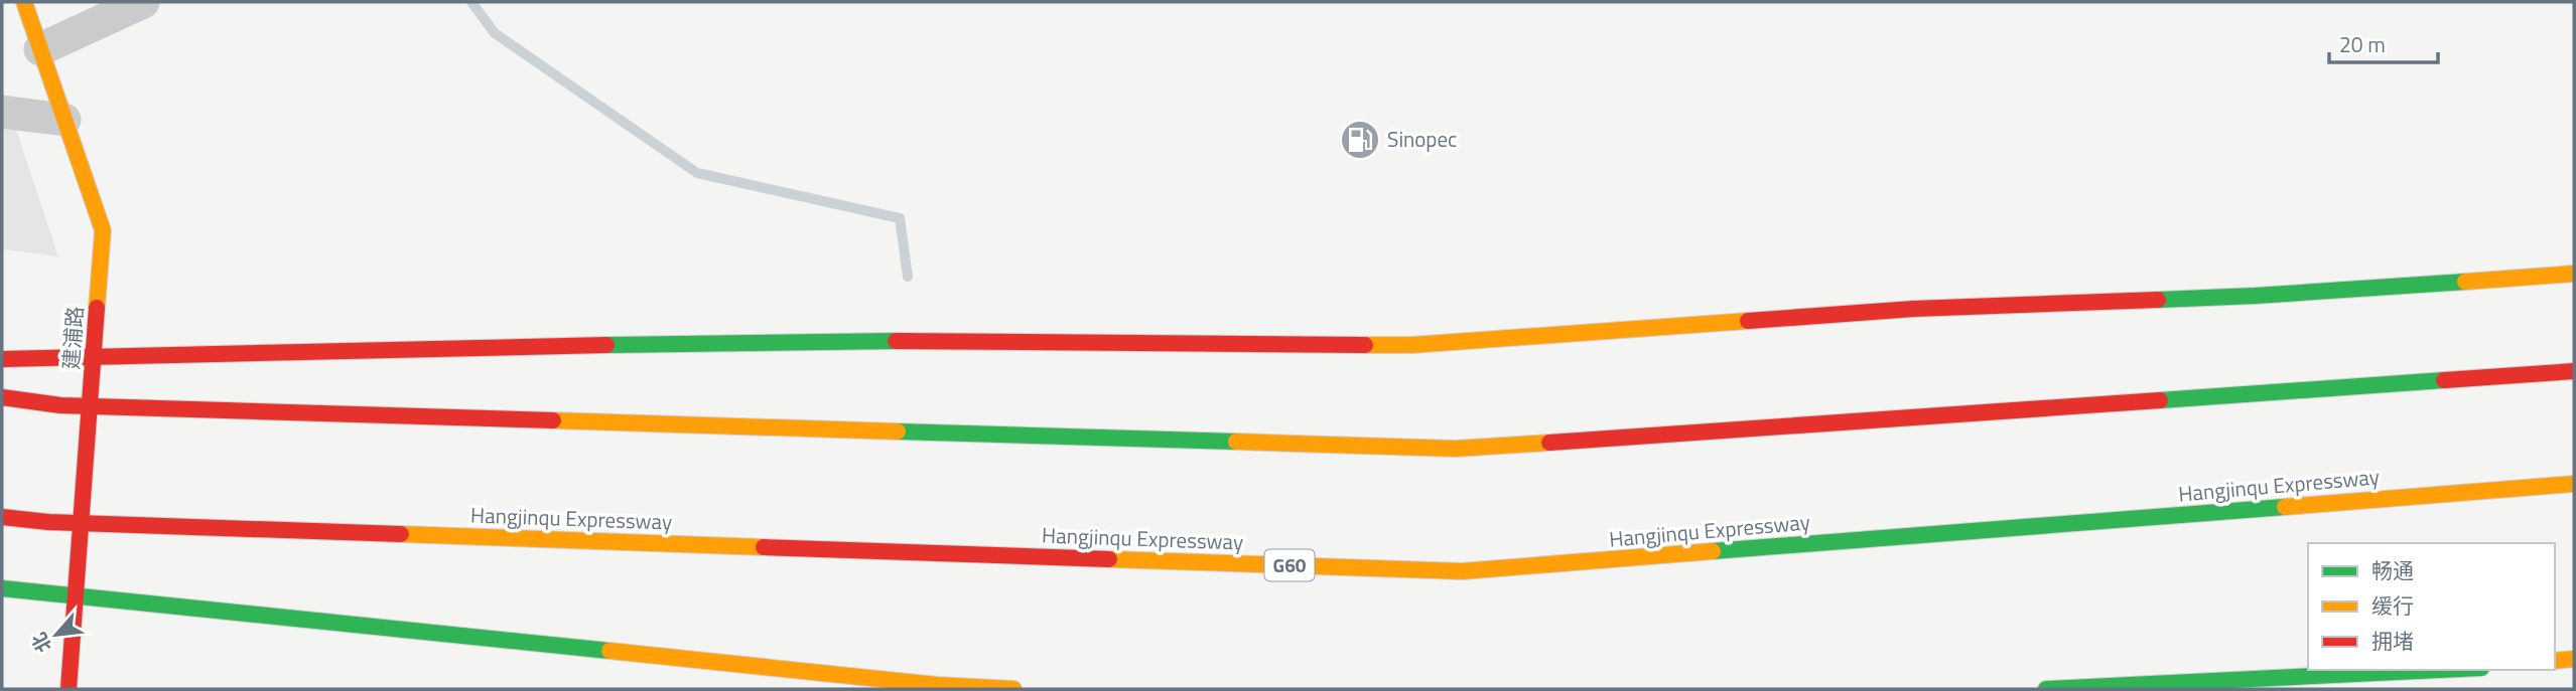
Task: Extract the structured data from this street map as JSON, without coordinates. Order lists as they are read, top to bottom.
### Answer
{
  "streets": {
    "main road": ["建浦路", "Hangjinqu Expressway", "G60"]
  },
  "crossings": [
    ["建浦路", "Hangjinqu Expressway"]
  ],
  "places": {
    "fuel station": ["Sinopec"]
  },
  "legend": ["畅通", "缓行", "拥堵"],
  "scale_bar": "20 m",
  "north": "bottom left"
}
